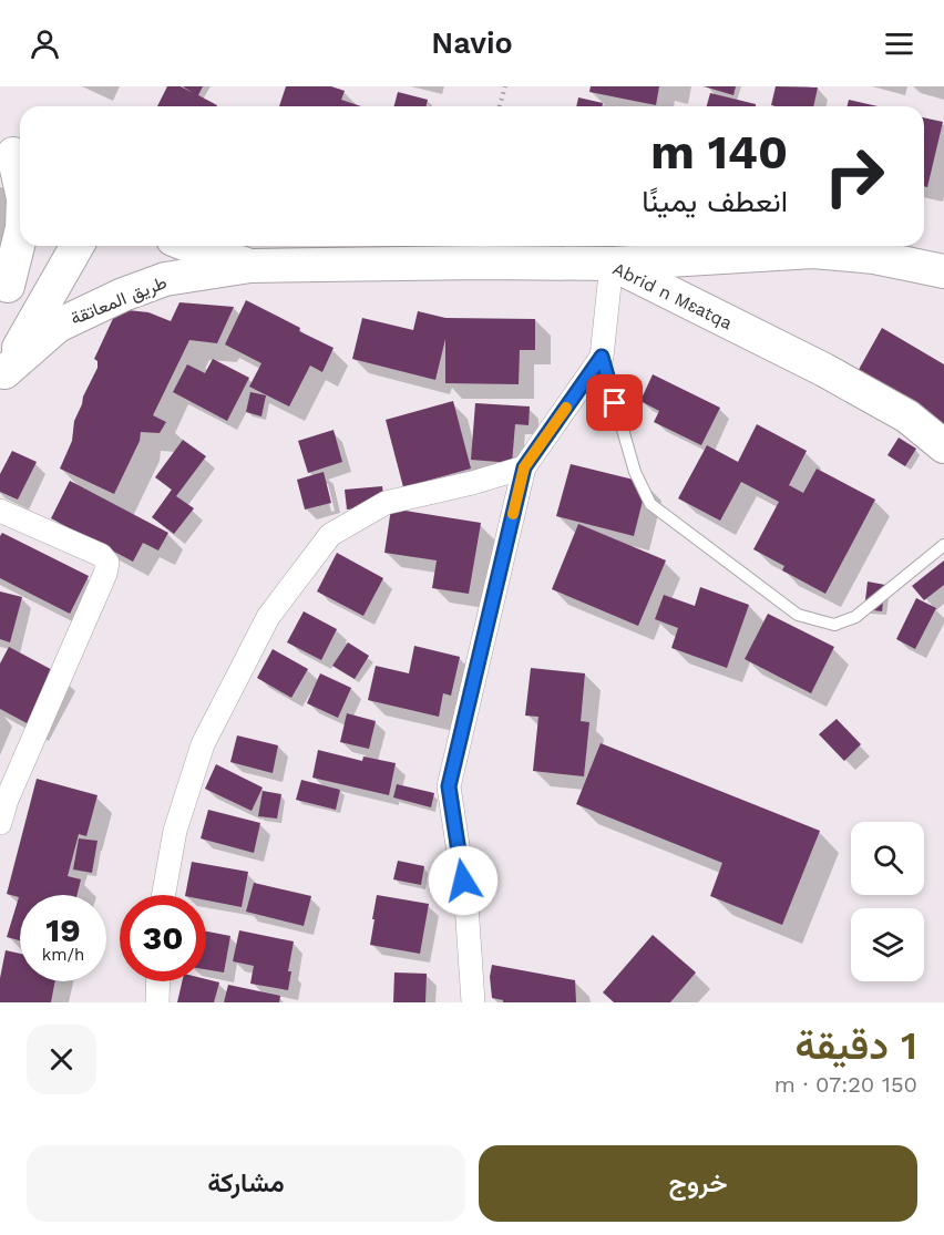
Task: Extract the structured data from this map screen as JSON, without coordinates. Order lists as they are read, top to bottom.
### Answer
{
  "streets": {
    "main road": ["Abrid n Mɛatqa", "طريق المعاتقة"]
  },
  "crossings": [
    ["Abrid n Mɛatqa", "طريق المعاتقة"]
  ],
  "page": {
    "header": "Navio",
    "turn": ["140 m", "انعطف يمينًا"],
    "speed": "19 km/h",
    "limit": "30",
    "heading": ["1 دقيقة", "150 m · 07:20"],
    "buttons": ["خروج", "مشاركة"]
  }
}
